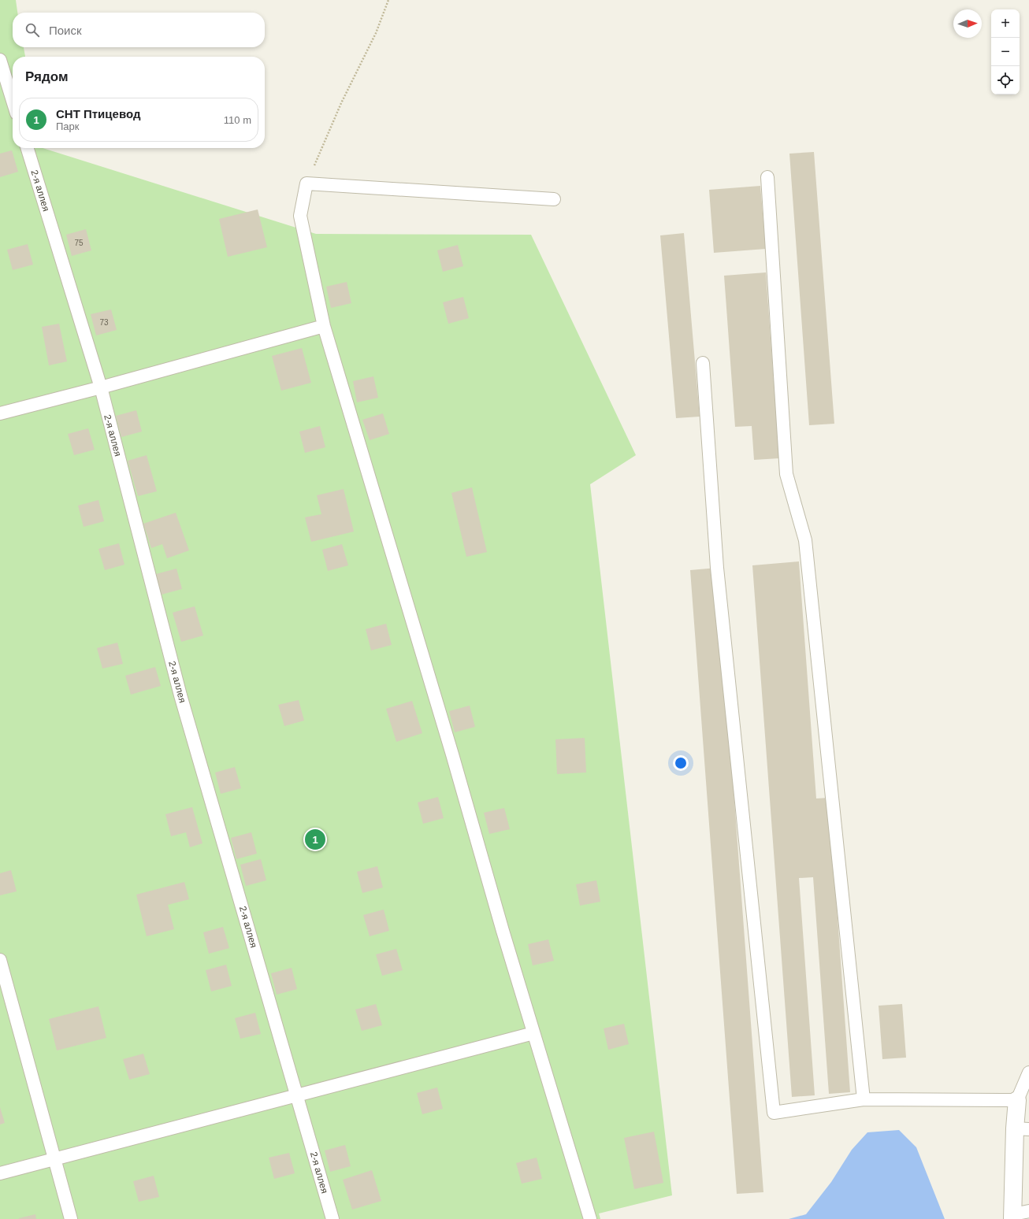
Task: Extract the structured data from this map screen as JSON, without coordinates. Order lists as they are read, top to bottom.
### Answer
{
  "streets": {
    "lane": ["2-я аллея"]
  },
  "house_numbers": ["75", "73"],
  "north": "right",
  "page": {
    "map_buttons": ["+", "−"],
    "search": "Поиск",
    "heading": "Рядом",
    "list": [
      {
        "mark": "1",
        "name": "СНТ Птицевод",
        "note": "Парк",
        "value": "110 m"
      }
    ],
    "pins": "1"
  }
}
